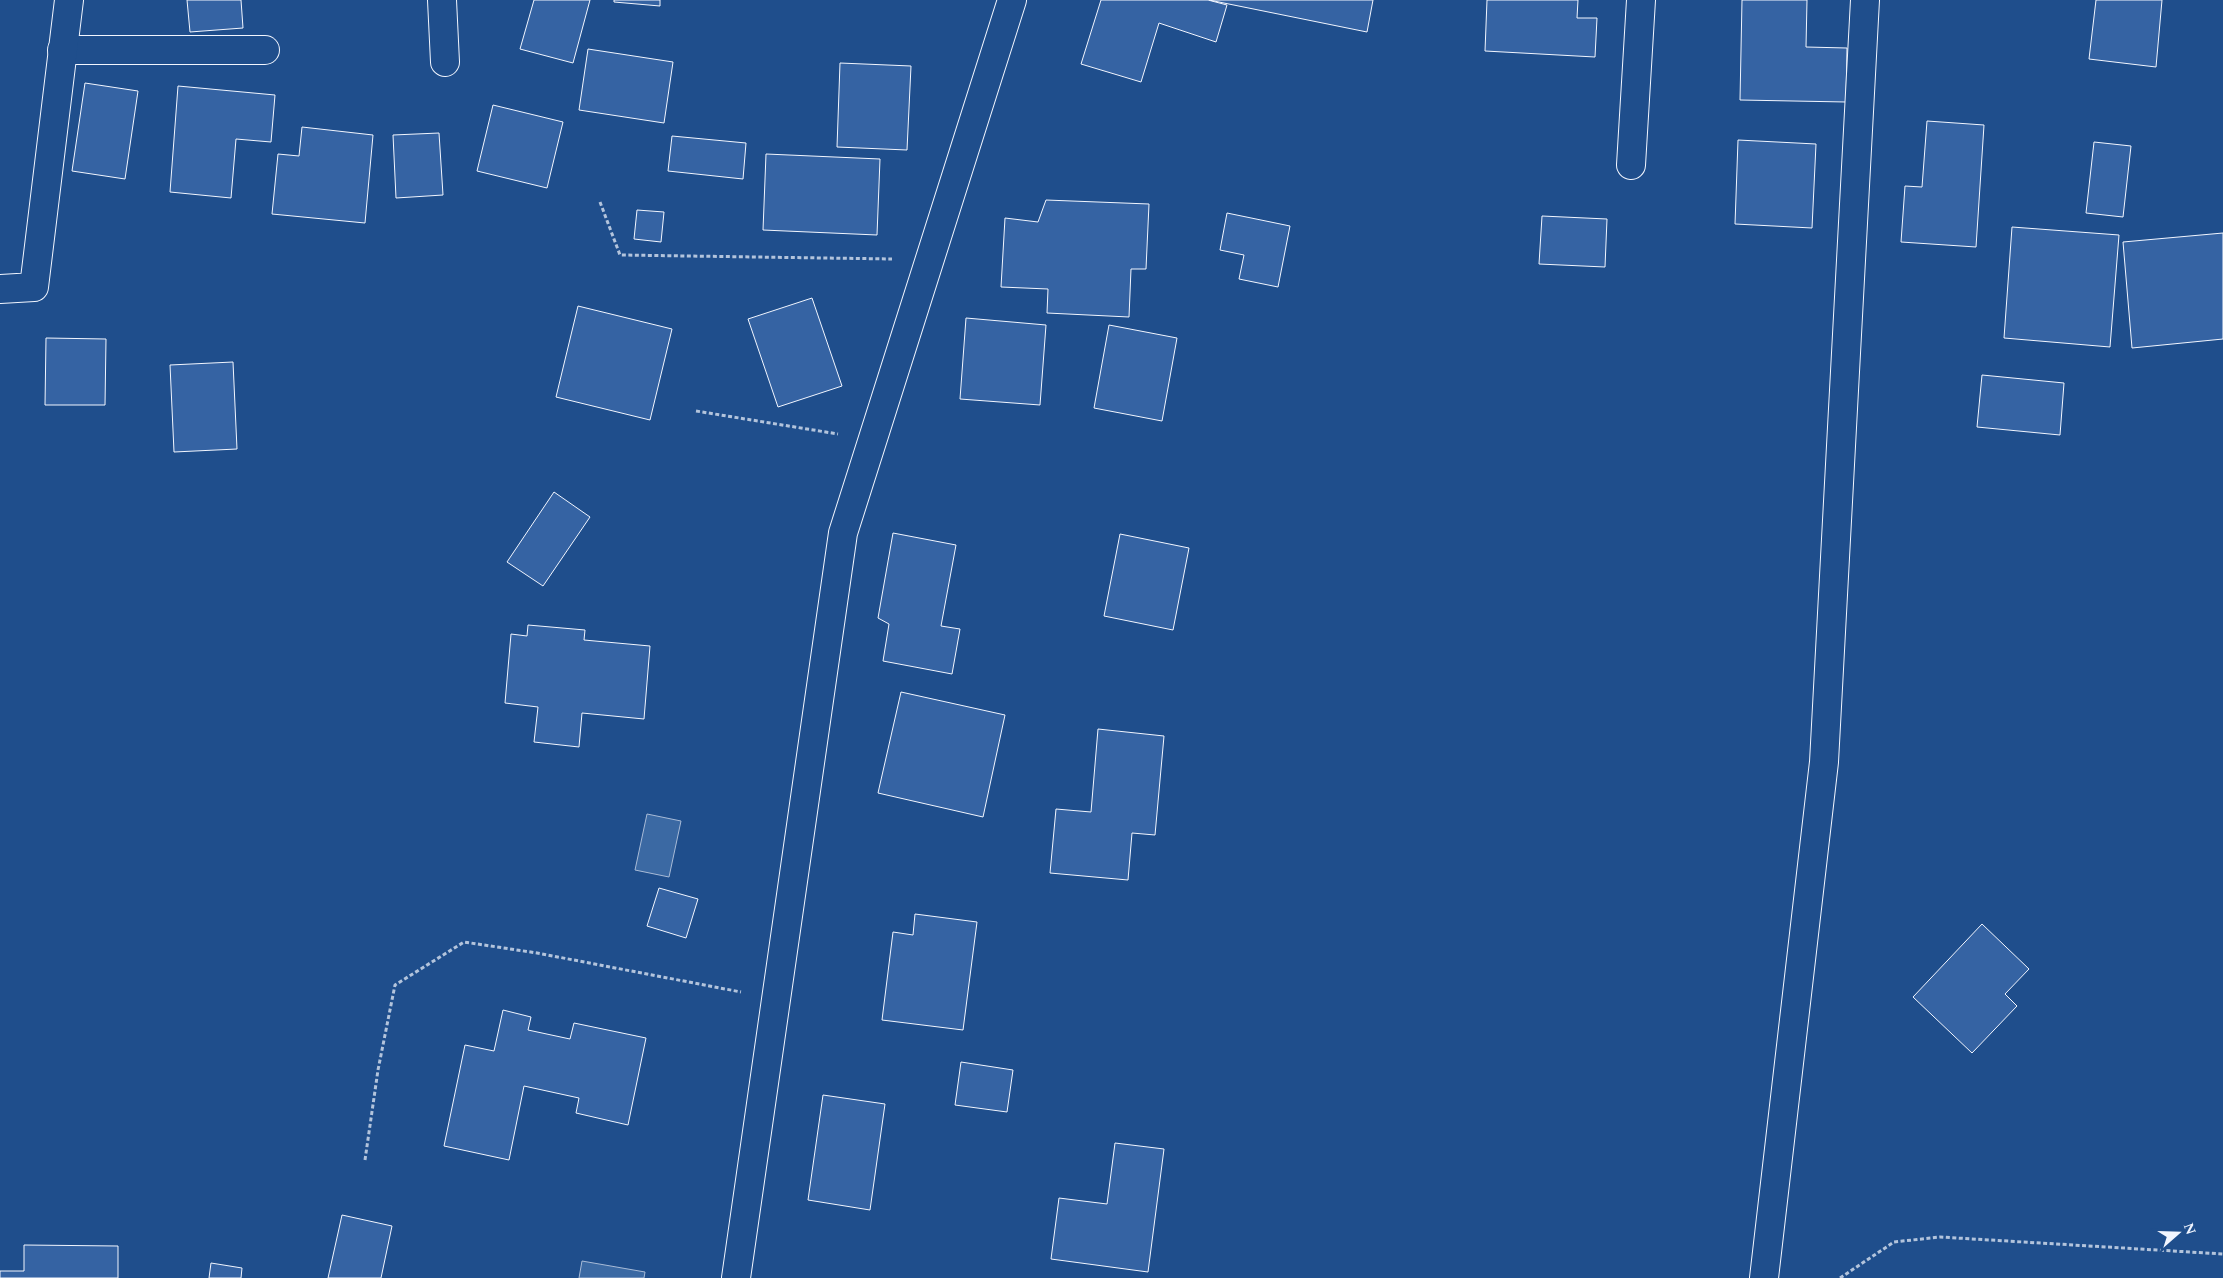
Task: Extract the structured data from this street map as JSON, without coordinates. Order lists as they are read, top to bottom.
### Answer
{
  "north": "right"
}
